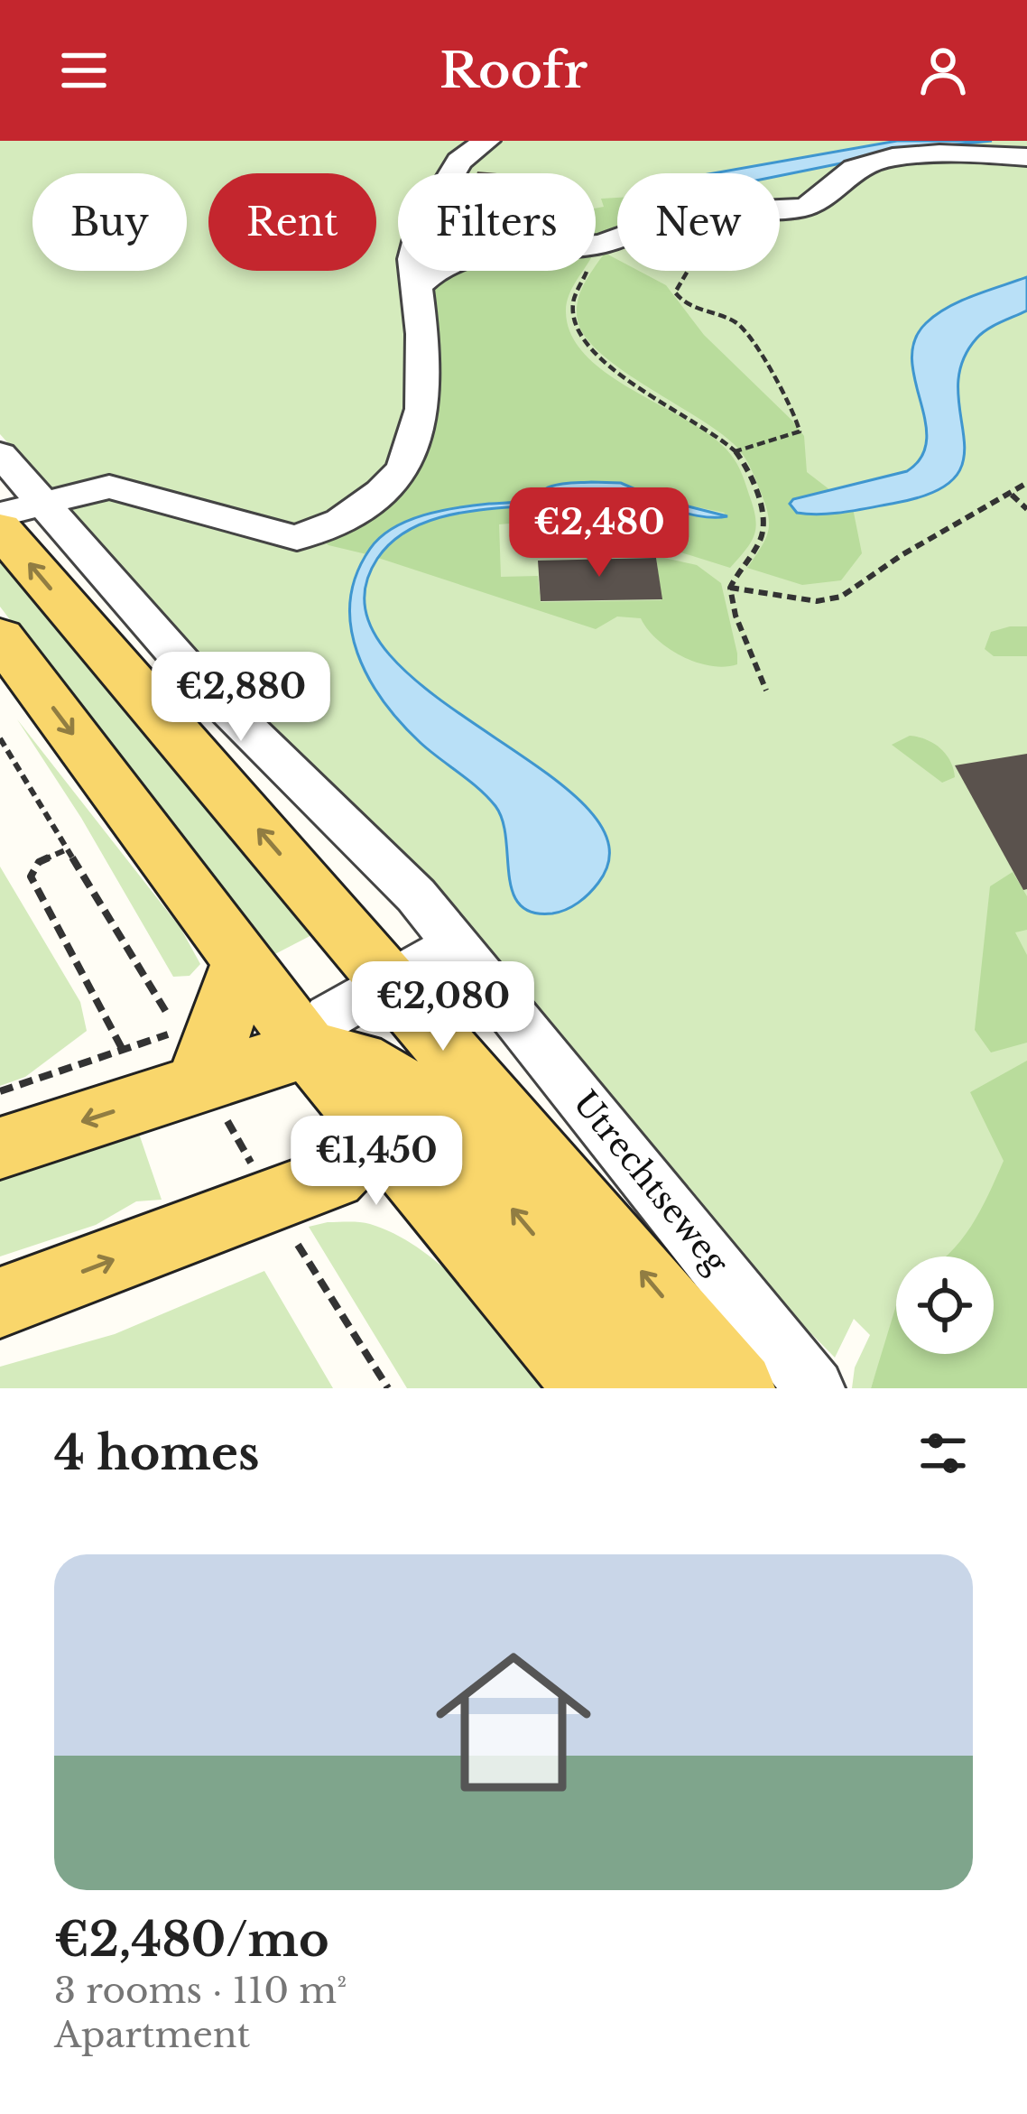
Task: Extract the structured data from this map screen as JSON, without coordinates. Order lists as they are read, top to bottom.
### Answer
{
  "streets": {
    "main road": ["Utrechtseweg"]
  },
  "page": {
    "header": "Roofr",
    "chip": [
      "Buy",
      "Rent",
      "Filters",
      "New"
    ],
    "price": [
      "€2,480",
      "€2,880",
      "€2,080",
      "€1,450"
    ],
    "heading": "4 homes",
    "list": [
      {
        "name": "€2,480/mo",
        "note": "3 rooms · 110 m² · Apartment"
      }
    ]
  }
}
